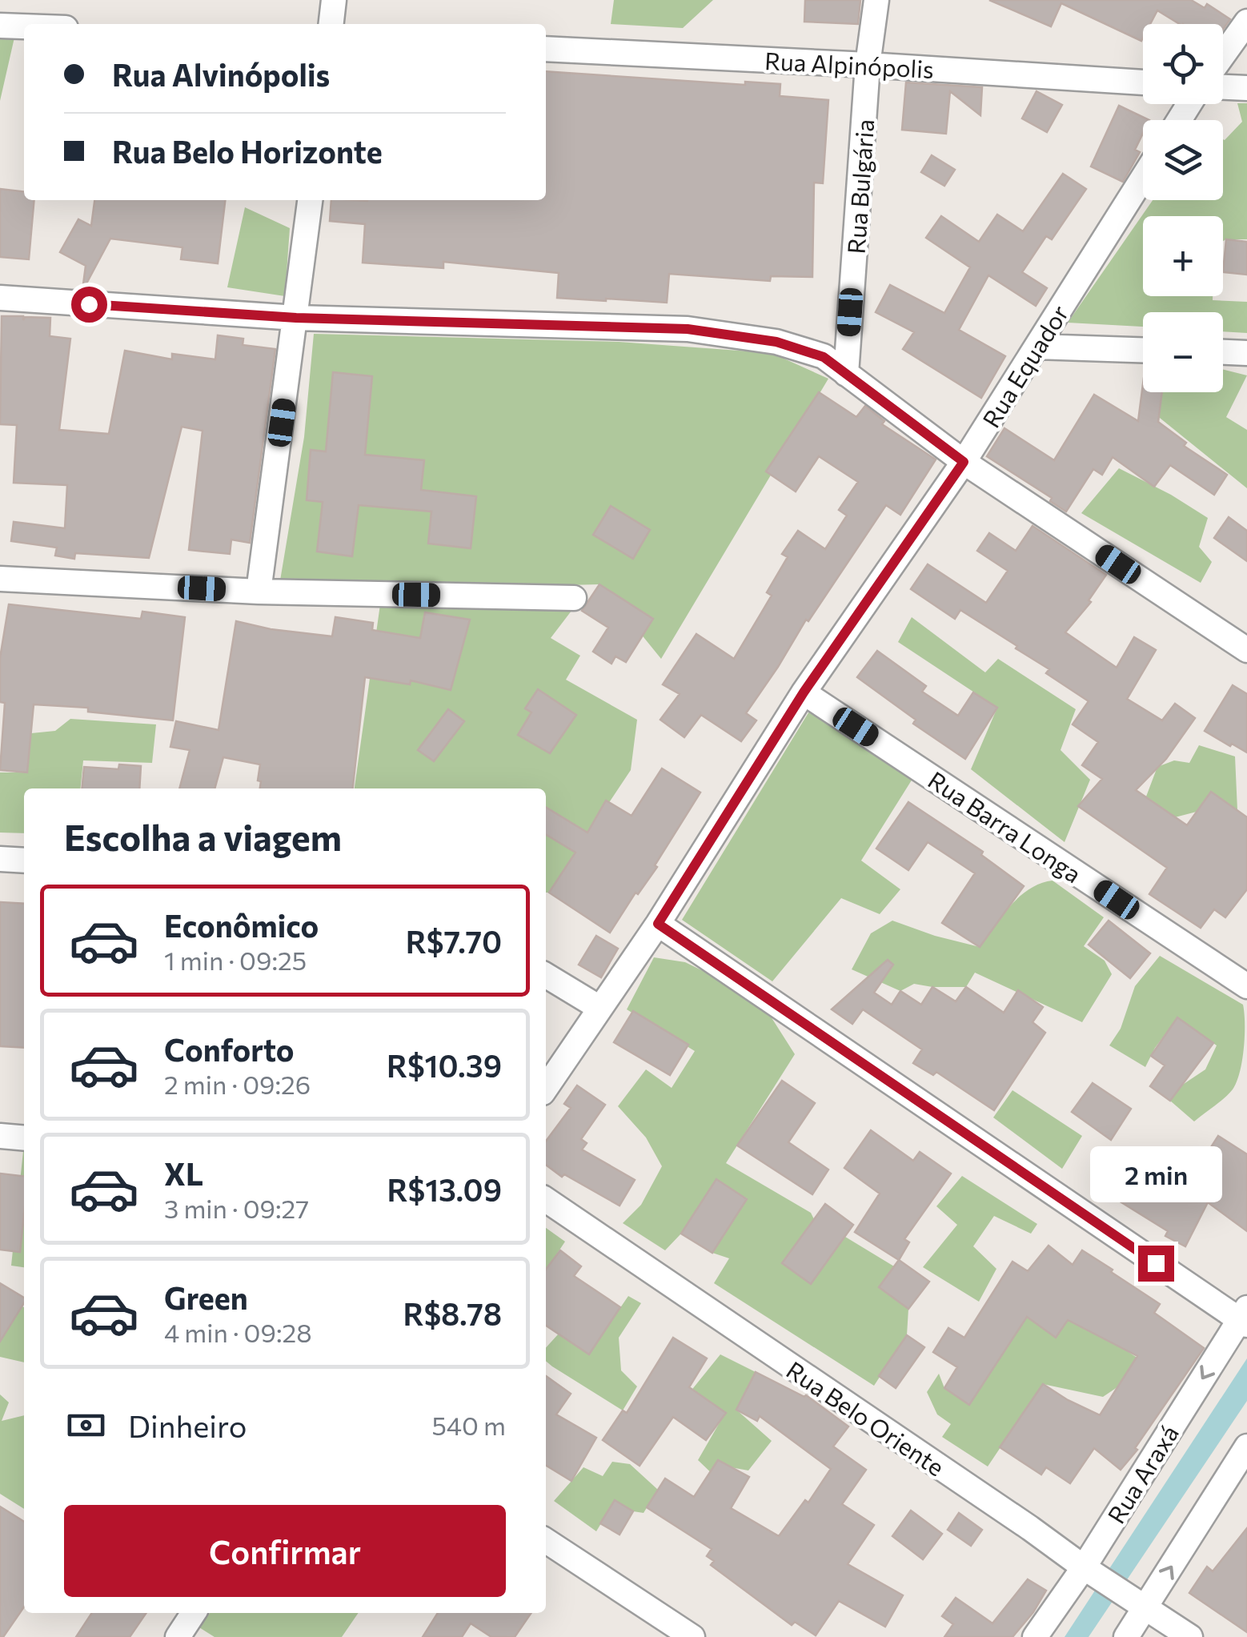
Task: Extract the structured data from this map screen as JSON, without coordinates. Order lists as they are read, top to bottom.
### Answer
{
  "streets": {
    "street": [
      "Rua Alpinópolis",
      "Rua Bulgária",
      "Rua Equador",
      "Rua Barra Longa",
      "Rua Belo Oriente",
      "Rua Araxá"
    ]
  },
  "crossings": [
    ["Rua Alpinópolis", "Rua Bulgária"],
    ["Rua Equador", "Rua Barra Longa"],
    ["Rua Belo Oriente", "Rua Araxá"]
  ],
  "page": {
    "map_buttons": ["+", "−"],
    "banner": ["Rua Alvinópolis", "Rua Belo Horizonte"],
    "heading": "Escolha a viagem",
    "list": [
      {
        "name": "Econômico",
        "note": "1 min · 09:25",
        "value": "R$7.70"
      },
      {
        "name": "Conforto",
        "note": "2 min · 09:26",
        "value": "R$10.39"
      },
      {
        "name": "XL",
        "note": "3 min · 09:27",
        "value": "R$13.09"
      },
      {
        "name": "Green",
        "note": "4 min · 09:28",
        "value": "R$8.78"
      }
    ],
    "bubble": "2 min",
    "pay": ["Dinheiro", "540 m"],
    "buttons": "Confirmar"
  }
}
